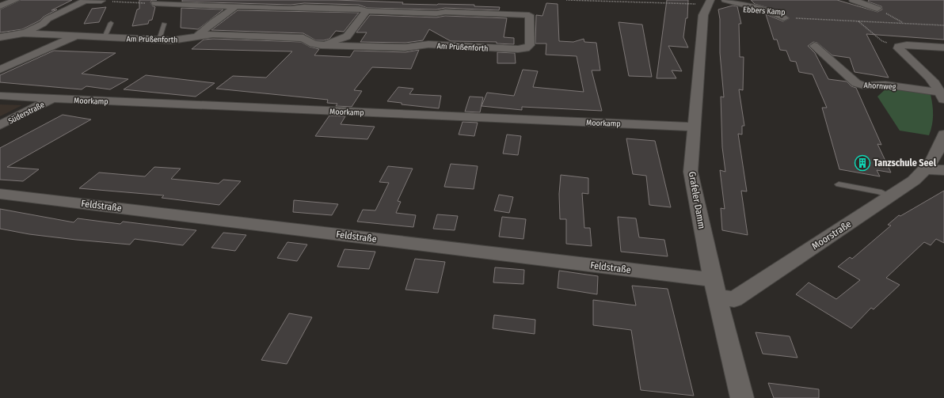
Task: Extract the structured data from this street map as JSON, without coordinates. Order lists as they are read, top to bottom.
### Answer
{
  "streets": {
    "street": [
      "Am Prüßenforth",
      "Ahornweg",
      "Moorkamp",
      "Süderstraße",
      "Grafeler Damm",
      "Feldstraße",
      "Moorstraße"
    ],
    "path": ["Ebbers Kamp"]
  },
  "crossings": [
    ["Moorkamp", "Süderstraße"],
    ["Moorkamp", "Grafeler Damm"],
    ["Grafeler Damm", "Feldstraße"],
    ["Grafeler Damm", "Moorstraße"]
  ],
  "places": {
    "building": ["Tanzschule Seel"]
  }
}
